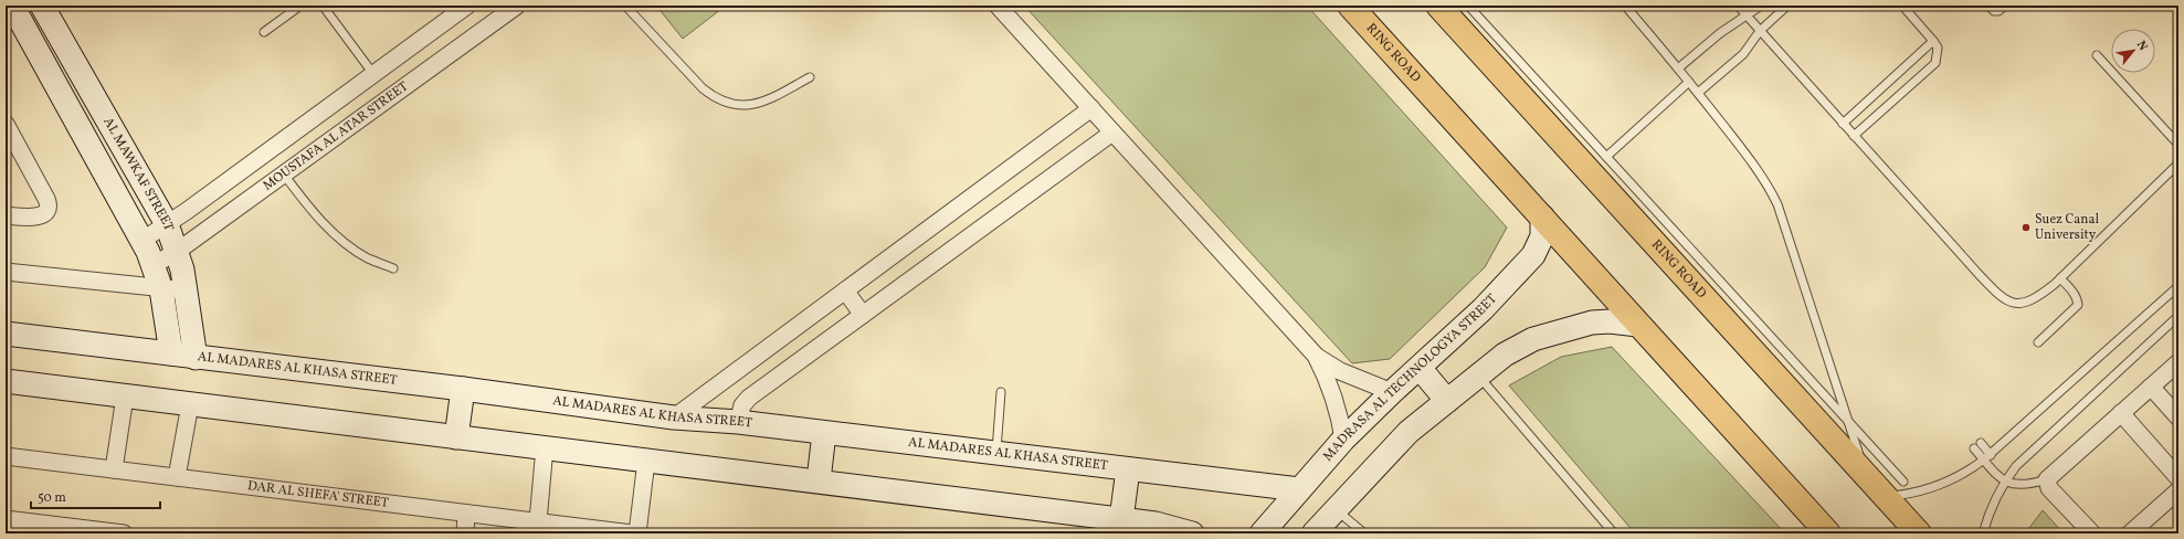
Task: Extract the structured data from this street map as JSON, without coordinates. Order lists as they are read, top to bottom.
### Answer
{
  "streets": {
    "main road": ["RING ROAD"],
    "street": [
      "MOUSTAFA AL ATAR STREET",
      "AL MAWKAF STREET",
      "AL MADARES AL KHASA STREET",
      "MADRASA AL TECHNOLOGYA STREET",
      "DAR AL SHEFA' STREET"
    ]
  },
  "crossings": [
    ["RING ROAD", "MADRASA AL TECHNOLOGYA STREET"],
    ["MOUSTAFA AL ATAR STREET", "AL MAWKAF STREET"],
    ["AL MAWKAF STREET", "AL MADARES AL KHASA STREET"],
    ["AL MADARES AL KHASA STREET", "MADRASA AL TECHNOLOGYA STREET"]
  ],
  "places": ["Suez Canal University"],
  "scale_bar": "50 m",
  "north": "top right"
}
